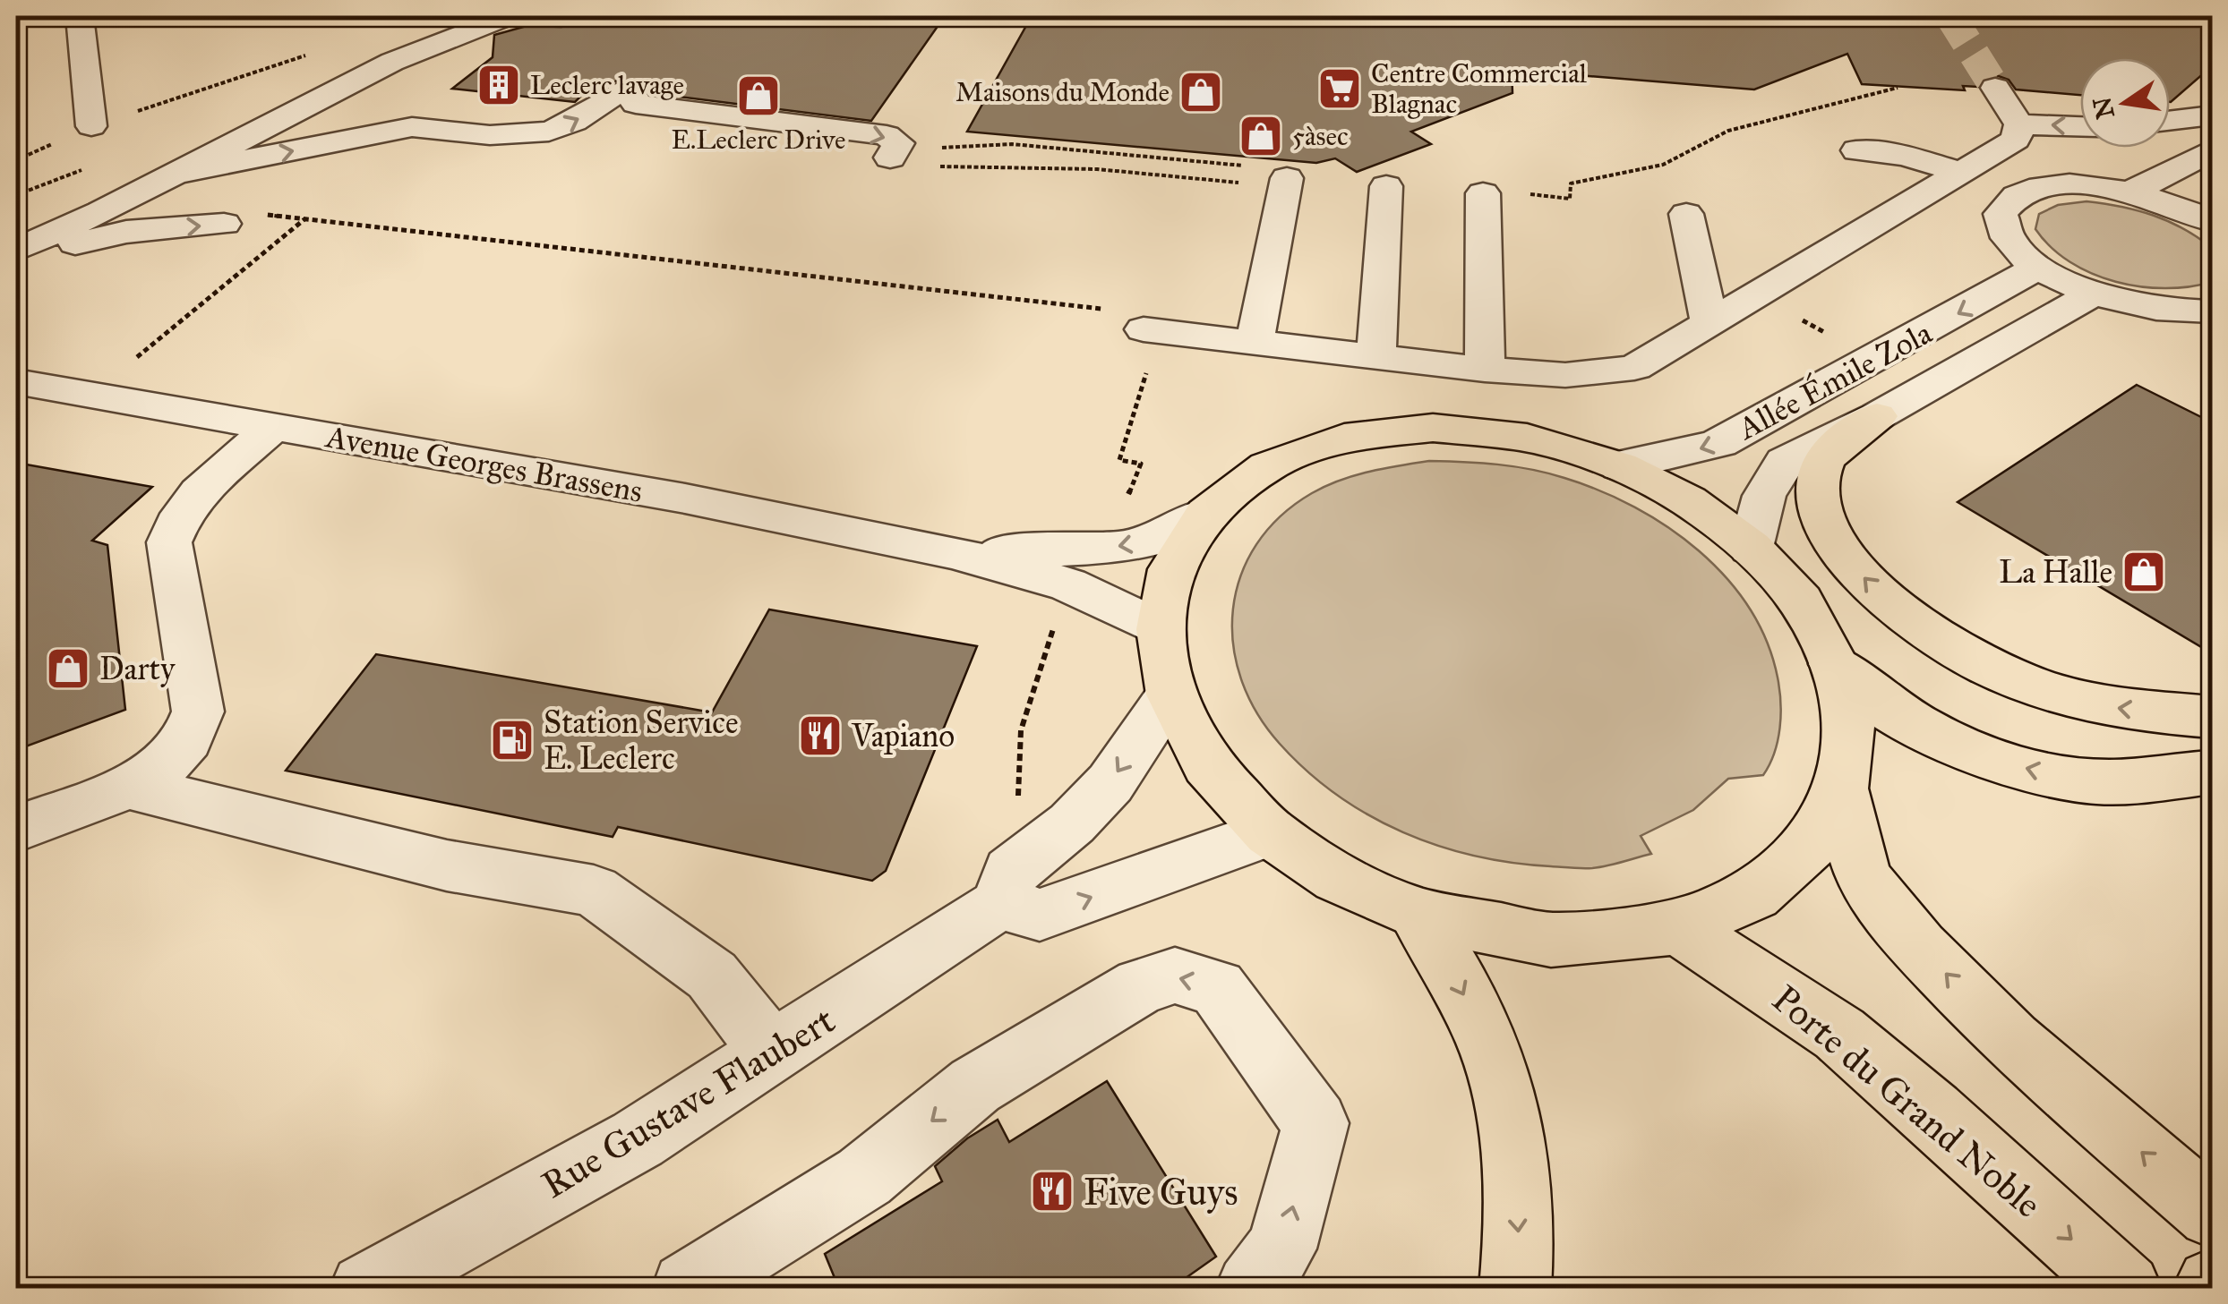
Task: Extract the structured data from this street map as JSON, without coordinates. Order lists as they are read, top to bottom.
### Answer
{
  "streets": {
    "main road": ["Porte du Grand Noble"],
    "street": ["Allée Émile Zola", "Avenue Georges Brassens", "Rue Gustave Flaubert"]
  },
  "places": {
    "building": ["Leclerc lavage"],
    "supermarket": ["Centre Commercial Blagnac"],
    "shop": [
      "Maisons du Monde",
      "E.Leclerc Drive",
      "5àsec",
      "La Halle",
      "Darty"
    ],
    "restaurant": ["Vapiano", "Five Guys"],
    "fuel station": ["Station Service E. Leclerc"]
  },
  "north": "left"
}
